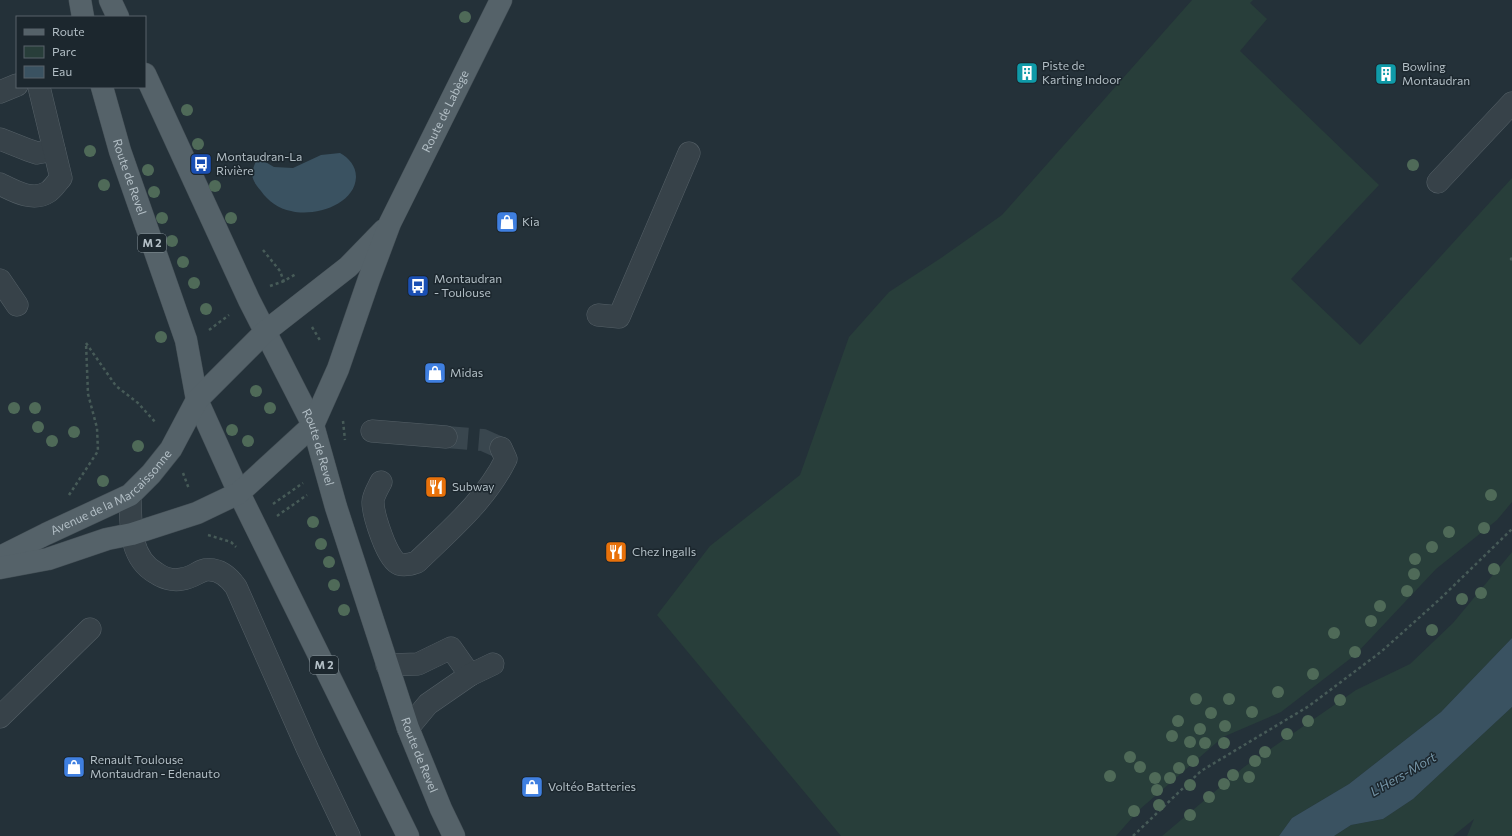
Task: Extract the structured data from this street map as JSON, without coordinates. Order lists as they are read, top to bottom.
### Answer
{
  "streets": {
    "main road": [
      "Route de Labège",
      "Route de Revel",
      "M 2",
      "Avenue de la Marcaissonne"
    ]
  },
  "crossings": [
    ["Route de Labège", "Route de Revel"],
    ["Route de Labège", "Avenue de la Marcaissonne"],
    ["Route de Revel", "Avenue de la Marcaissonne"]
  ],
  "water": ["L'Hers-Mort"],
  "places": {
    "building": ["Piste de Karting Indoor", "Bowling Montaudran"],
    "bus stop": ["Montaudran-La Rivière", "Montaudran - Toulouse"],
    "shop": [
      "Kia",
      "Midas",
      "Renault Toulouse Montaudran - Edenauto",
      "Voltéo Batteries"
    ],
    "restaurant": ["Subway", "Chez Ingalls"]
  },
  "legend": ["Route", "Parc", "Eau"]
}
